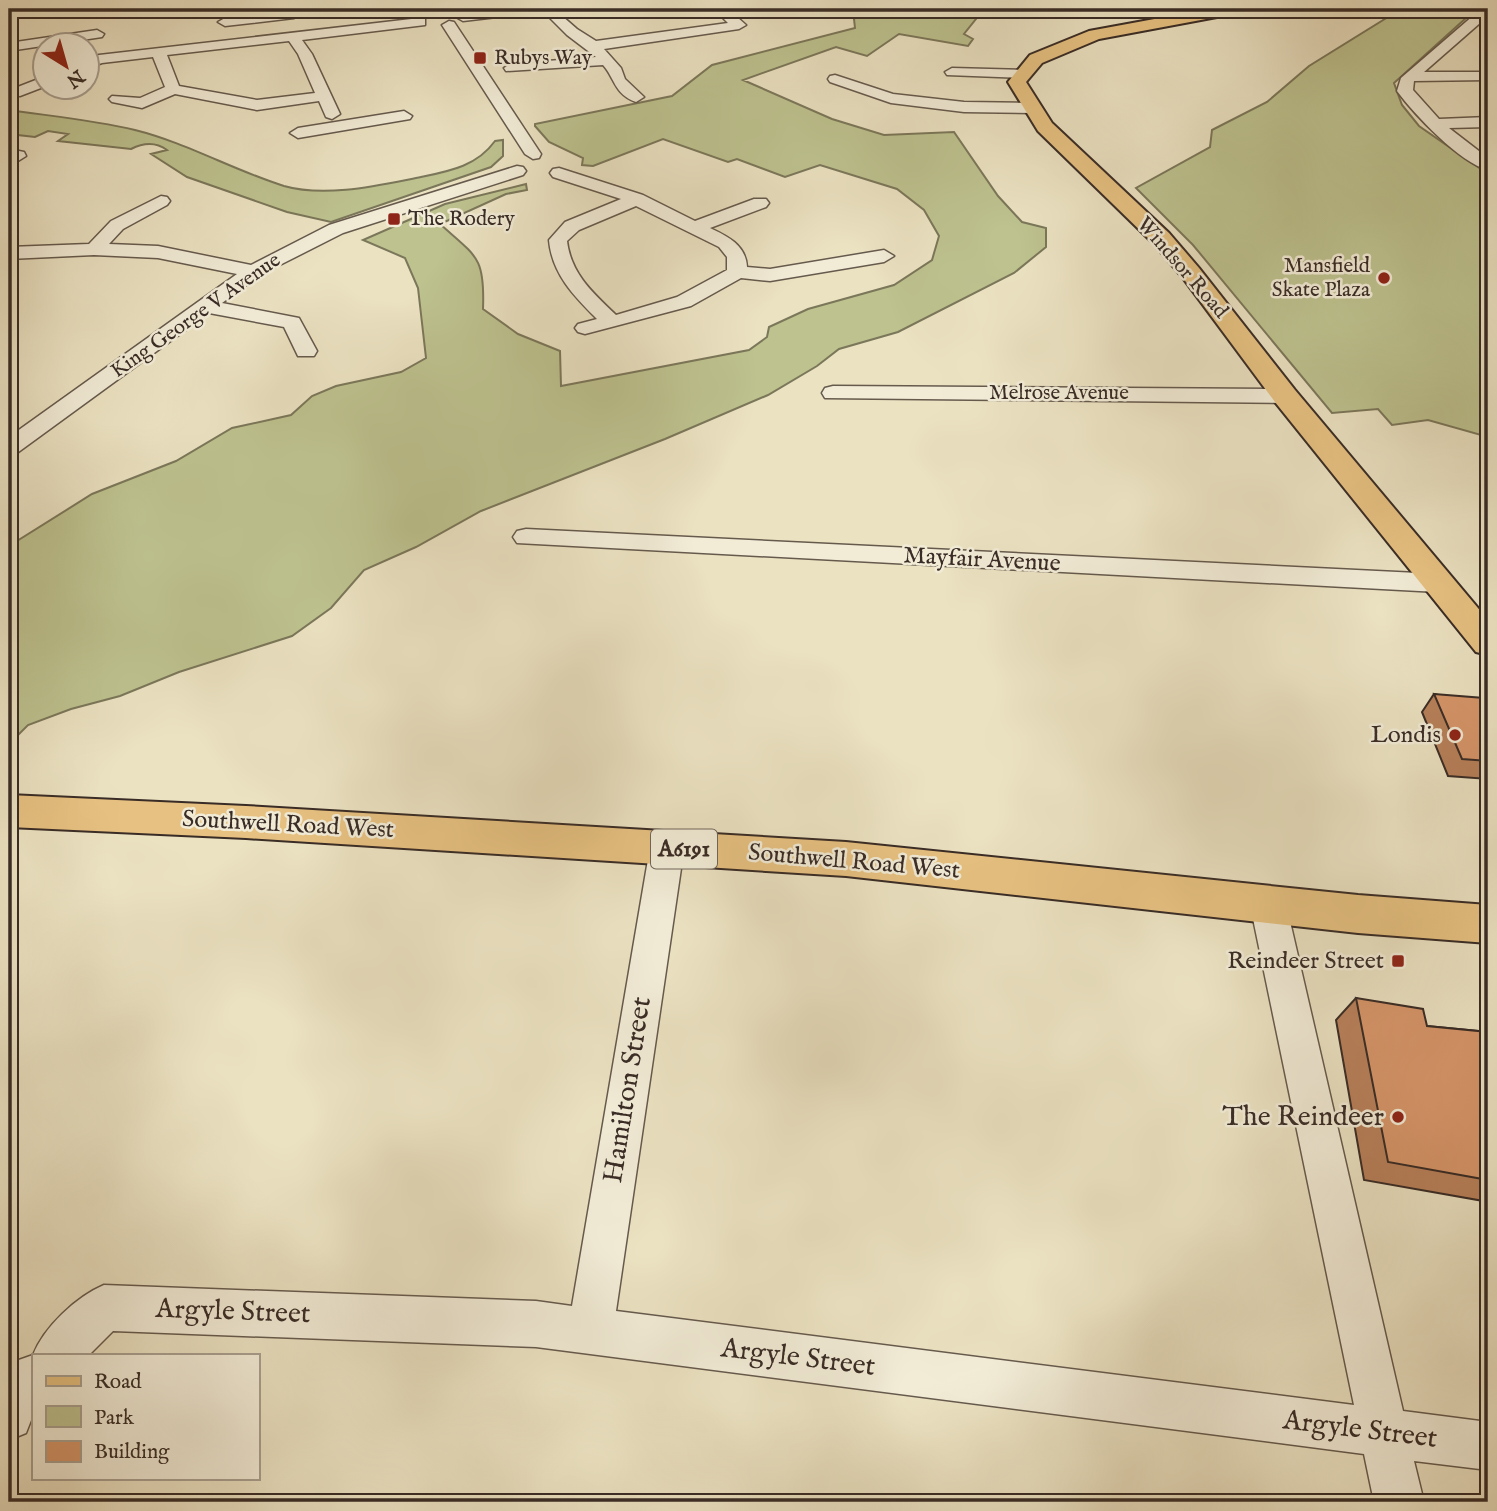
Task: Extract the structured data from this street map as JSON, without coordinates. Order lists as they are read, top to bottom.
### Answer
{
  "streets": {
    "main road": ["Windsor Road", "Southwell Road West", "A6191"],
    "street": [
      "King George V Avenue",
      "Melrose Avenue",
      "Mayfair Avenue",
      "Hamilton Street",
      "Argyle Street"
    ]
  },
  "crossings": [
    ["Windsor Road", "Melrose Avenue"],
    ["Windsor Road", "Mayfair Avenue"],
    ["Southwell Road West", "Hamilton Street"],
    ["Hamilton Street", "Argyle Street"]
  ],
  "places": {
    "transit": ["Rubys Way", "The Rodery", "Reindeer Street"],
    "other": ["Mansfield Skate Plaza", "Londis", "The Reindeer"]
  },
  "legend": ["Road", "Park", "Building"],
  "north": "bottom right"
}
